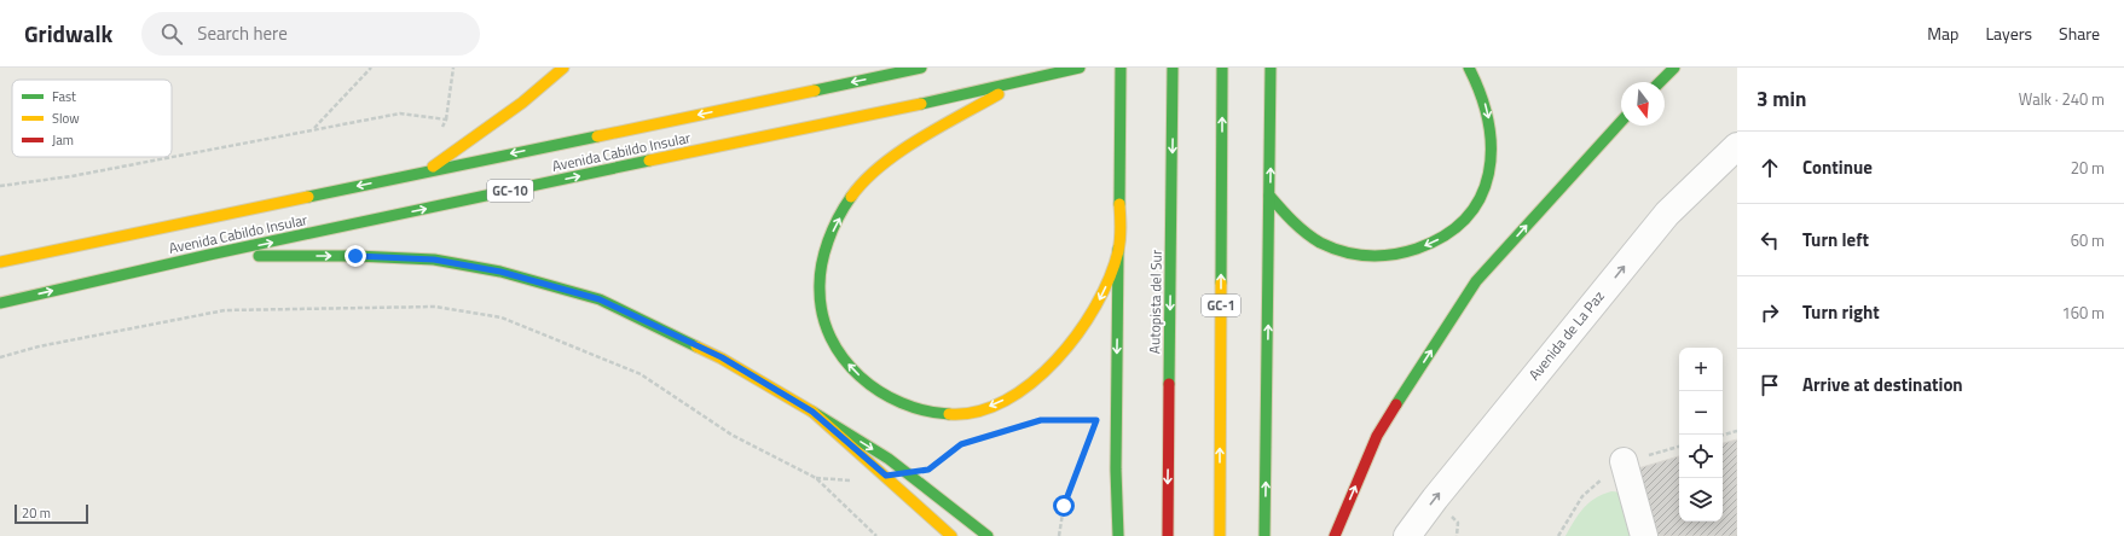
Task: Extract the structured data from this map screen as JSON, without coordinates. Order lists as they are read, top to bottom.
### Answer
{
  "streets": {
    "main road": [
      "Avenida Cabildo Insular",
      "GC-10",
      "Autopista del Sur",
      "GC-1"
    ],
    "street": ["Avenida de La Paz"]
  },
  "one_way": ["Avenida de La Paz"],
  "legend": ["Fast", "Slow", "Jam"],
  "scale_bar": "20 m",
  "north": "bottom",
  "page": {
    "header": "Gridwalk",
    "search": "Search here",
    "nav": ["Map", "Layers", "Share"],
    "heading": ["3 min", "Walk · 240 m"],
    "list": [
      ["Continue", "20 m"],
      ["Turn left", "60 m"],
      ["Turn right", "160 m"],
      "Arrive at destination"
    ],
    "map_buttons": ["+", "−"],
    "scale": "20 m"
  }
}
